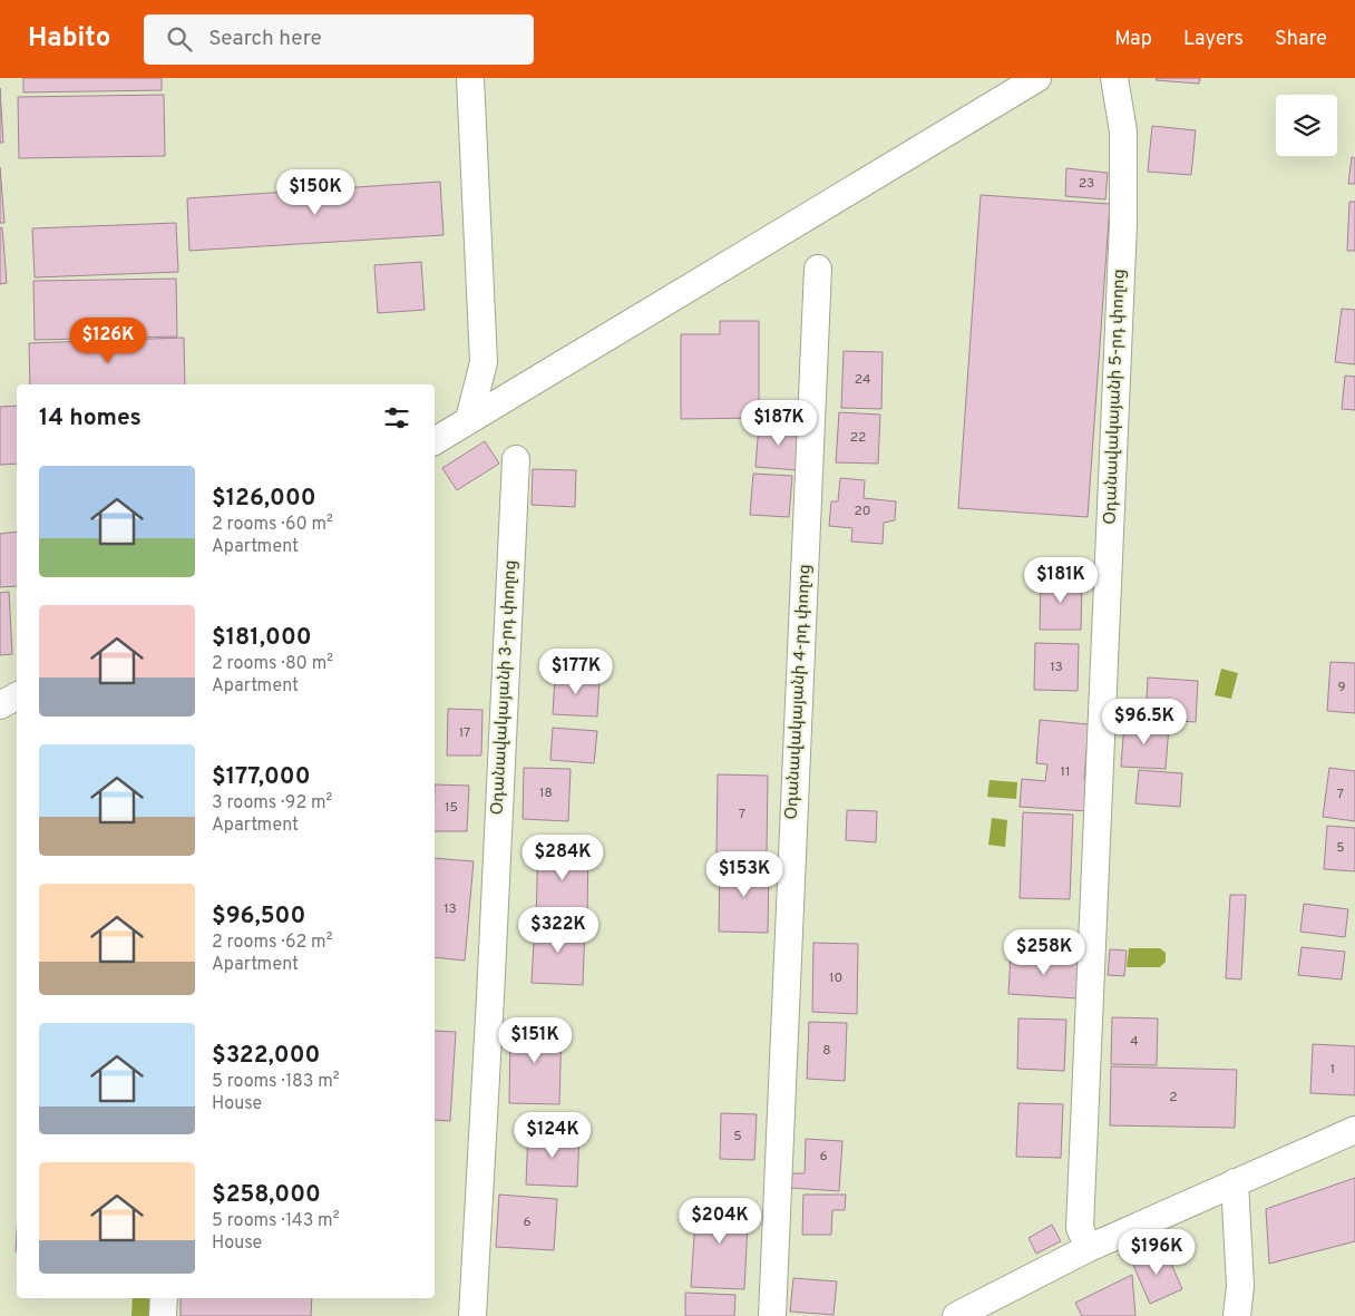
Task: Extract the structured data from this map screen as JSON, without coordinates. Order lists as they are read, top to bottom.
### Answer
{
  "streets": {
    "street": ["Օդանավակայանի 5-րդ փողոց", "Օդանավակայանի 3-րդ փողոց", "Օդանավակայանի 4-րդ փողոց"]
  },
  "house_numbers": [
    "23",
    "24",
    "22",
    "20",
    "13",
    "9",
    "17",
    "11",
    "18",
    "7",
    "15",
    "7",
    "5",
    "13",
    "10",
    "4",
    "8",
    "1",
    "2",
    "5",
    "6",
    "6"
  ],
  "page": {
    "header": "Habito",
    "search": "Search here",
    "nav": ["Map", "Layers", "Share"],
    "price": [
      "$150K",
      "$126K",
      "$187K",
      "$181K",
      "$177K",
      "$96.5K",
      "$284K",
      "$153K",
      "$322K",
      "$258K",
      "$151K",
      "$124K",
      "$204K",
      "$196K"
    ],
    "heading": "14 homes",
    "list": [
      {
        "name": "$126,000",
        "note": "2 rooms · 60 m² · Apartment"
      },
      {
        "name": "$181,000",
        "note": "2 rooms · 80 m² · Apartment"
      },
      {
        "name": "$177,000",
        "note": "3 rooms · 92 m² · Apartment"
      },
      {
        "name": "$96,500",
        "note": "2 rooms · 62 m² · Apartment"
      },
      {
        "name": "$322,000",
        "note": "5 rooms · 183 m² · House"
      },
      {
        "name": "$258,000",
        "note": "5 rooms · 143 m² · House"
      }
    ]
  }
}
